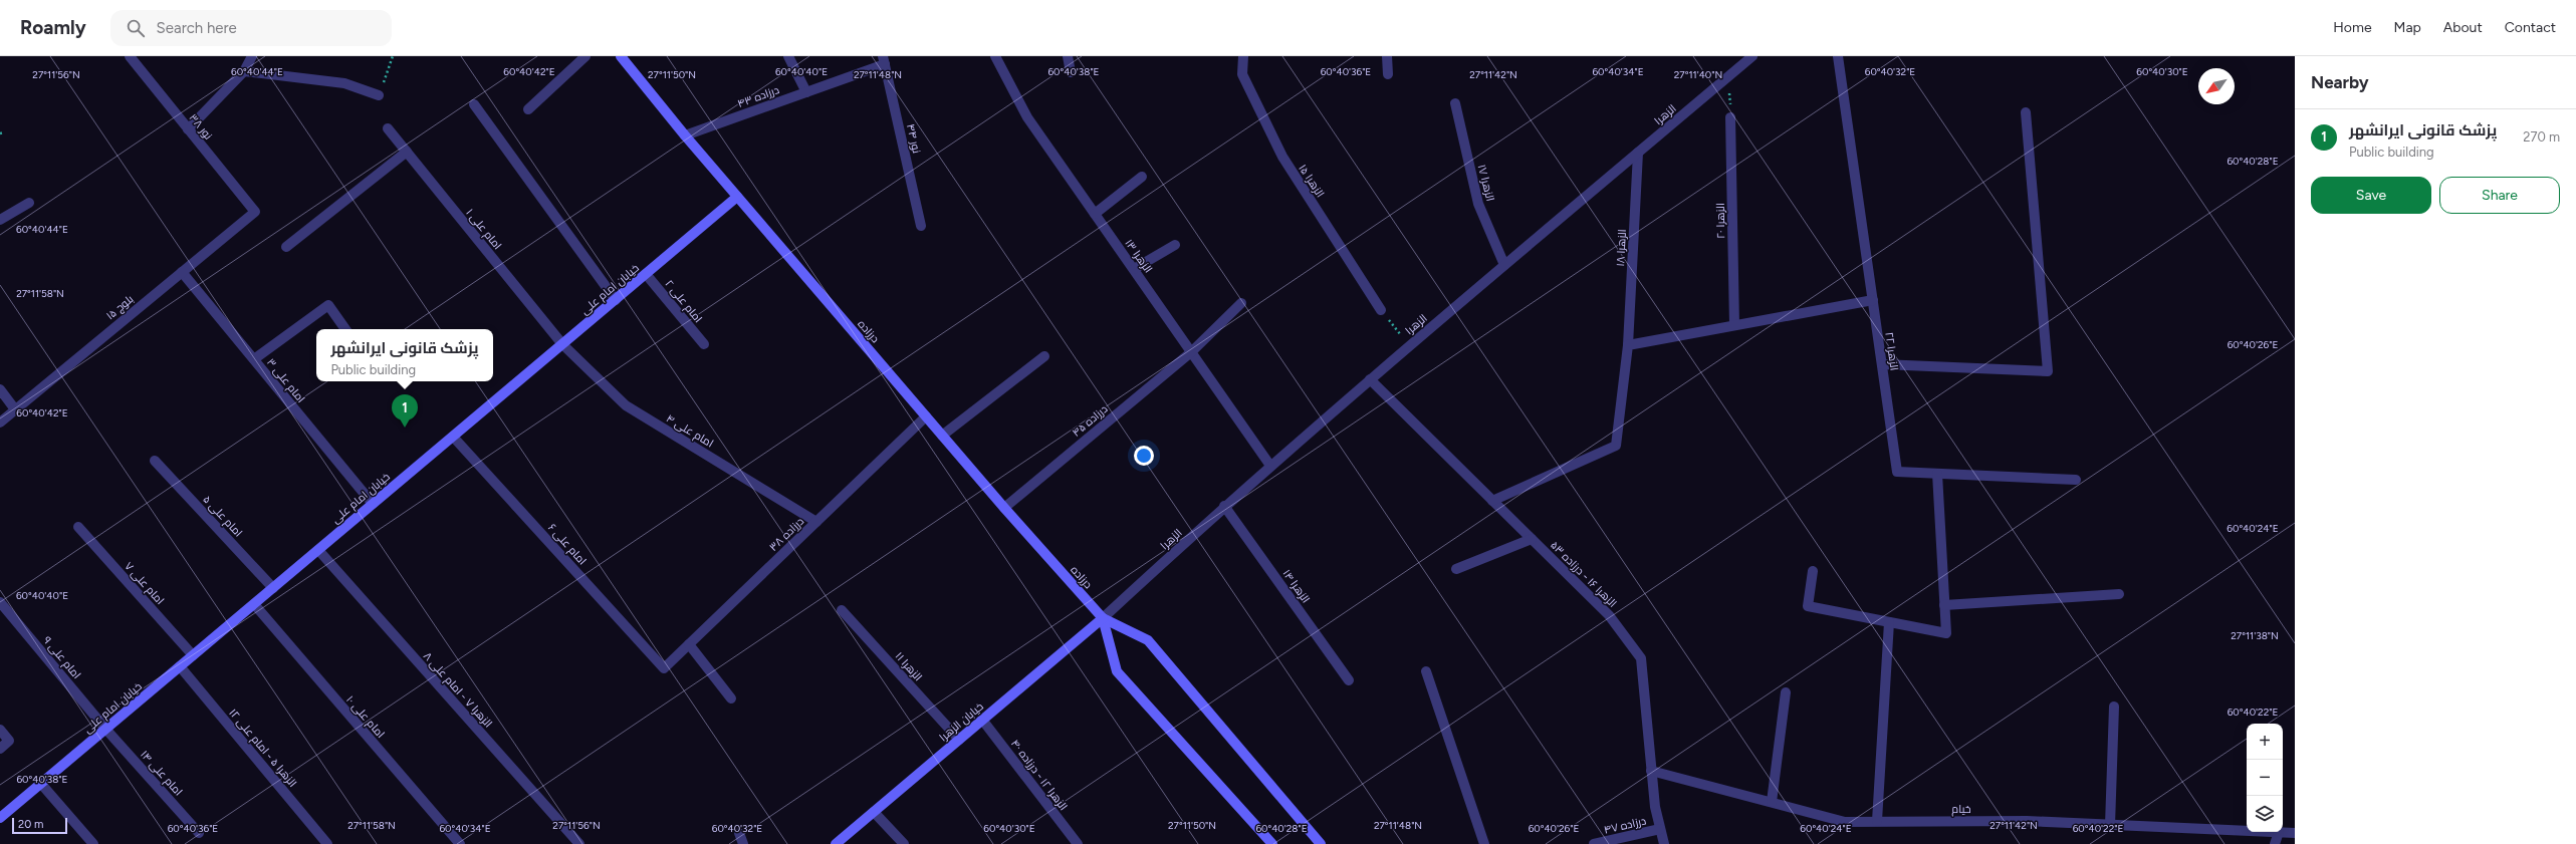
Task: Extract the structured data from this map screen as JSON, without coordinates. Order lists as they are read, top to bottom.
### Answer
{
  "streets": {
    "main road": ["خیابان امام علی", "درزاده", "خیابان الزهرا"],
    "street": [
      "درزاده ۴۳",
      "الزهرا",
      "نور ۳۸",
      "نور ۴۴",
      "الزهرا ۱۵",
      "الزهرا ۱۷",
      "الزهرا ۲۰",
      "امام علی ۱",
      "الزهرا ۱۸",
      "الزهرا ۱۳",
      "امام علی ۲",
      "بلوچ ۱۵",
      "الزهرا ۲۲",
      "امام علی ۳",
      "درزاده ۴۵",
      "امام علی ۴",
      "امام علی ۵",
      "درزاده ۳۸",
      "امام علی ۶",
      "الزهرا ۱۶ - درزاده ۵۳",
      "امام علی ۷",
      "الزهرا ۱۴",
      "امام علی ۹",
      "الزهرا ۱۱",
      "الزهرا ۷ - امام علی ۸",
      "امام علی ۱۰",
      "الزهرا ۵ - امام علی ۱۲",
      "امام علی ۱۴",
      "الزهرا ۱۲ - درزاده ۴۰",
      "خیام",
      "درزاده ۴۷"
    ]
  },
  "crossings": [
    ["درزاده ۴۳", "نور ۴۴"],
    ["درزاده ۴۳", "درزاده"],
    ["الزهرا", "الزهرا ۱۷"],
    ["الزهرا", "الزهرا ۱۸"],
    ["الزهرا", "الزهرا ۱۳"],
    ["الزهرا", "درزاده"],
    ["الزهرا", "الزهرا ۱۶ - درزاده ۵۳"],
    ["الزهرا", "الزهرا ۱۴"],
    ["الزهرا", "خیابان الزهرا"],
    ["نور ۳۸", "بلوچ ۱۵"],
    ["امام علی ۱", "خیابان امام علی"],
    ["امام علی ۱", "امام علی ۴"],
    ["الزهرا ۱۸", "الزهرا ۱۶ - درزاده ۵۳"],
    ["الزهرا ۱۳", "درزاده ۴۵"],
    ["خیابان امام علی", "امام علی ۲"],
    ["خیابان امام علی", "درزاده"],
    ["خیابان امام علی", "امام علی ۳"],
    ["خیابان امام علی", "امام علی ۴"],
    ["خیابان امام علی", "امام علی ۵"],
    ["خیابان امام علی", "امام علی ۶"],
    ["خیابان امام علی", "امام علی ۷"],
    ["خیابان امام علی", "امام علی ۹"],
    ["خیابان امام علی", "الزهرا ۷ - امام علی ۸"],
    ["خیابان امام علی", "امام علی ۱۰"],
    ["خیابان امام علی", "الزهرا ۵ - امام علی ۱۲"],
    ["خیابان امام علی", "امام علی ۱۴"],
    ["بلوچ ۱۵", "امام علی ۳"],
    ["درزاده", "درزاده ۴۵"],
    ["درزاده", "درزاده ۳۸"],
    ["درزاده", "خیابان الزهرا"],
    ["امام علی ۴", "درزاده ۳۸"],
    ["درزاده ۳۸", "امام علی ۶"],
    ["الزهرا ۱۶ - درزاده ۵۳", "خیام"],
    ["الزهرا ۱۶ - درزاده ۵۳", "درزاده ۴۷"],
    ["امام علی ۹", "امام علی ۱۴"],
    ["الزهرا ۱۱", "خیابان الزهرا"],
    ["خیابان الزهرا", "الزهرا ۱۲ - درزاده ۴۰"]
  ],
  "scale_bar": "20 m",
  "north": "bottom left",
  "page": {
    "header": "Roamly",
    "search": "Search here",
    "nav": [
      "Home",
      "Map",
      "About",
      "Contact"
    ],
    "heading": "Nearby",
    "list": [
      {
        "mark": "1",
        "name": "پزشک قانونی ایرانشهر",
        "note": "Public building",
        "value": "270 m"
      }
    ],
    "buttons": ["Save", "Share"],
    "popup": ["پزشک قانونی ایرانشهر", "Public building"],
    "pins": "1",
    "map_buttons": ["+", "−"],
    "scale": "20 m"
  },
  "coordinates": [
    "60°40'44\"E",
    "60°40'42\"E",
    "60°40'40\"E",
    "60°40'38\"E",
    "60°40'36\"E",
    "60°40'34\"E",
    "60°40'32\"E",
    "60°40'30\"E",
    "27°11'56\"N",
    "27°11'50\"N",
    "27°11'48\"N",
    "27°11'42\"N",
    "27°11'40\"N",
    "60°40'28\"E",
    "27°11'58\"N",
    "60°40'26\"E",
    "60°40'24\"E",
    "27°11'38\"N",
    "60°40'22\"E"
  ]
}
